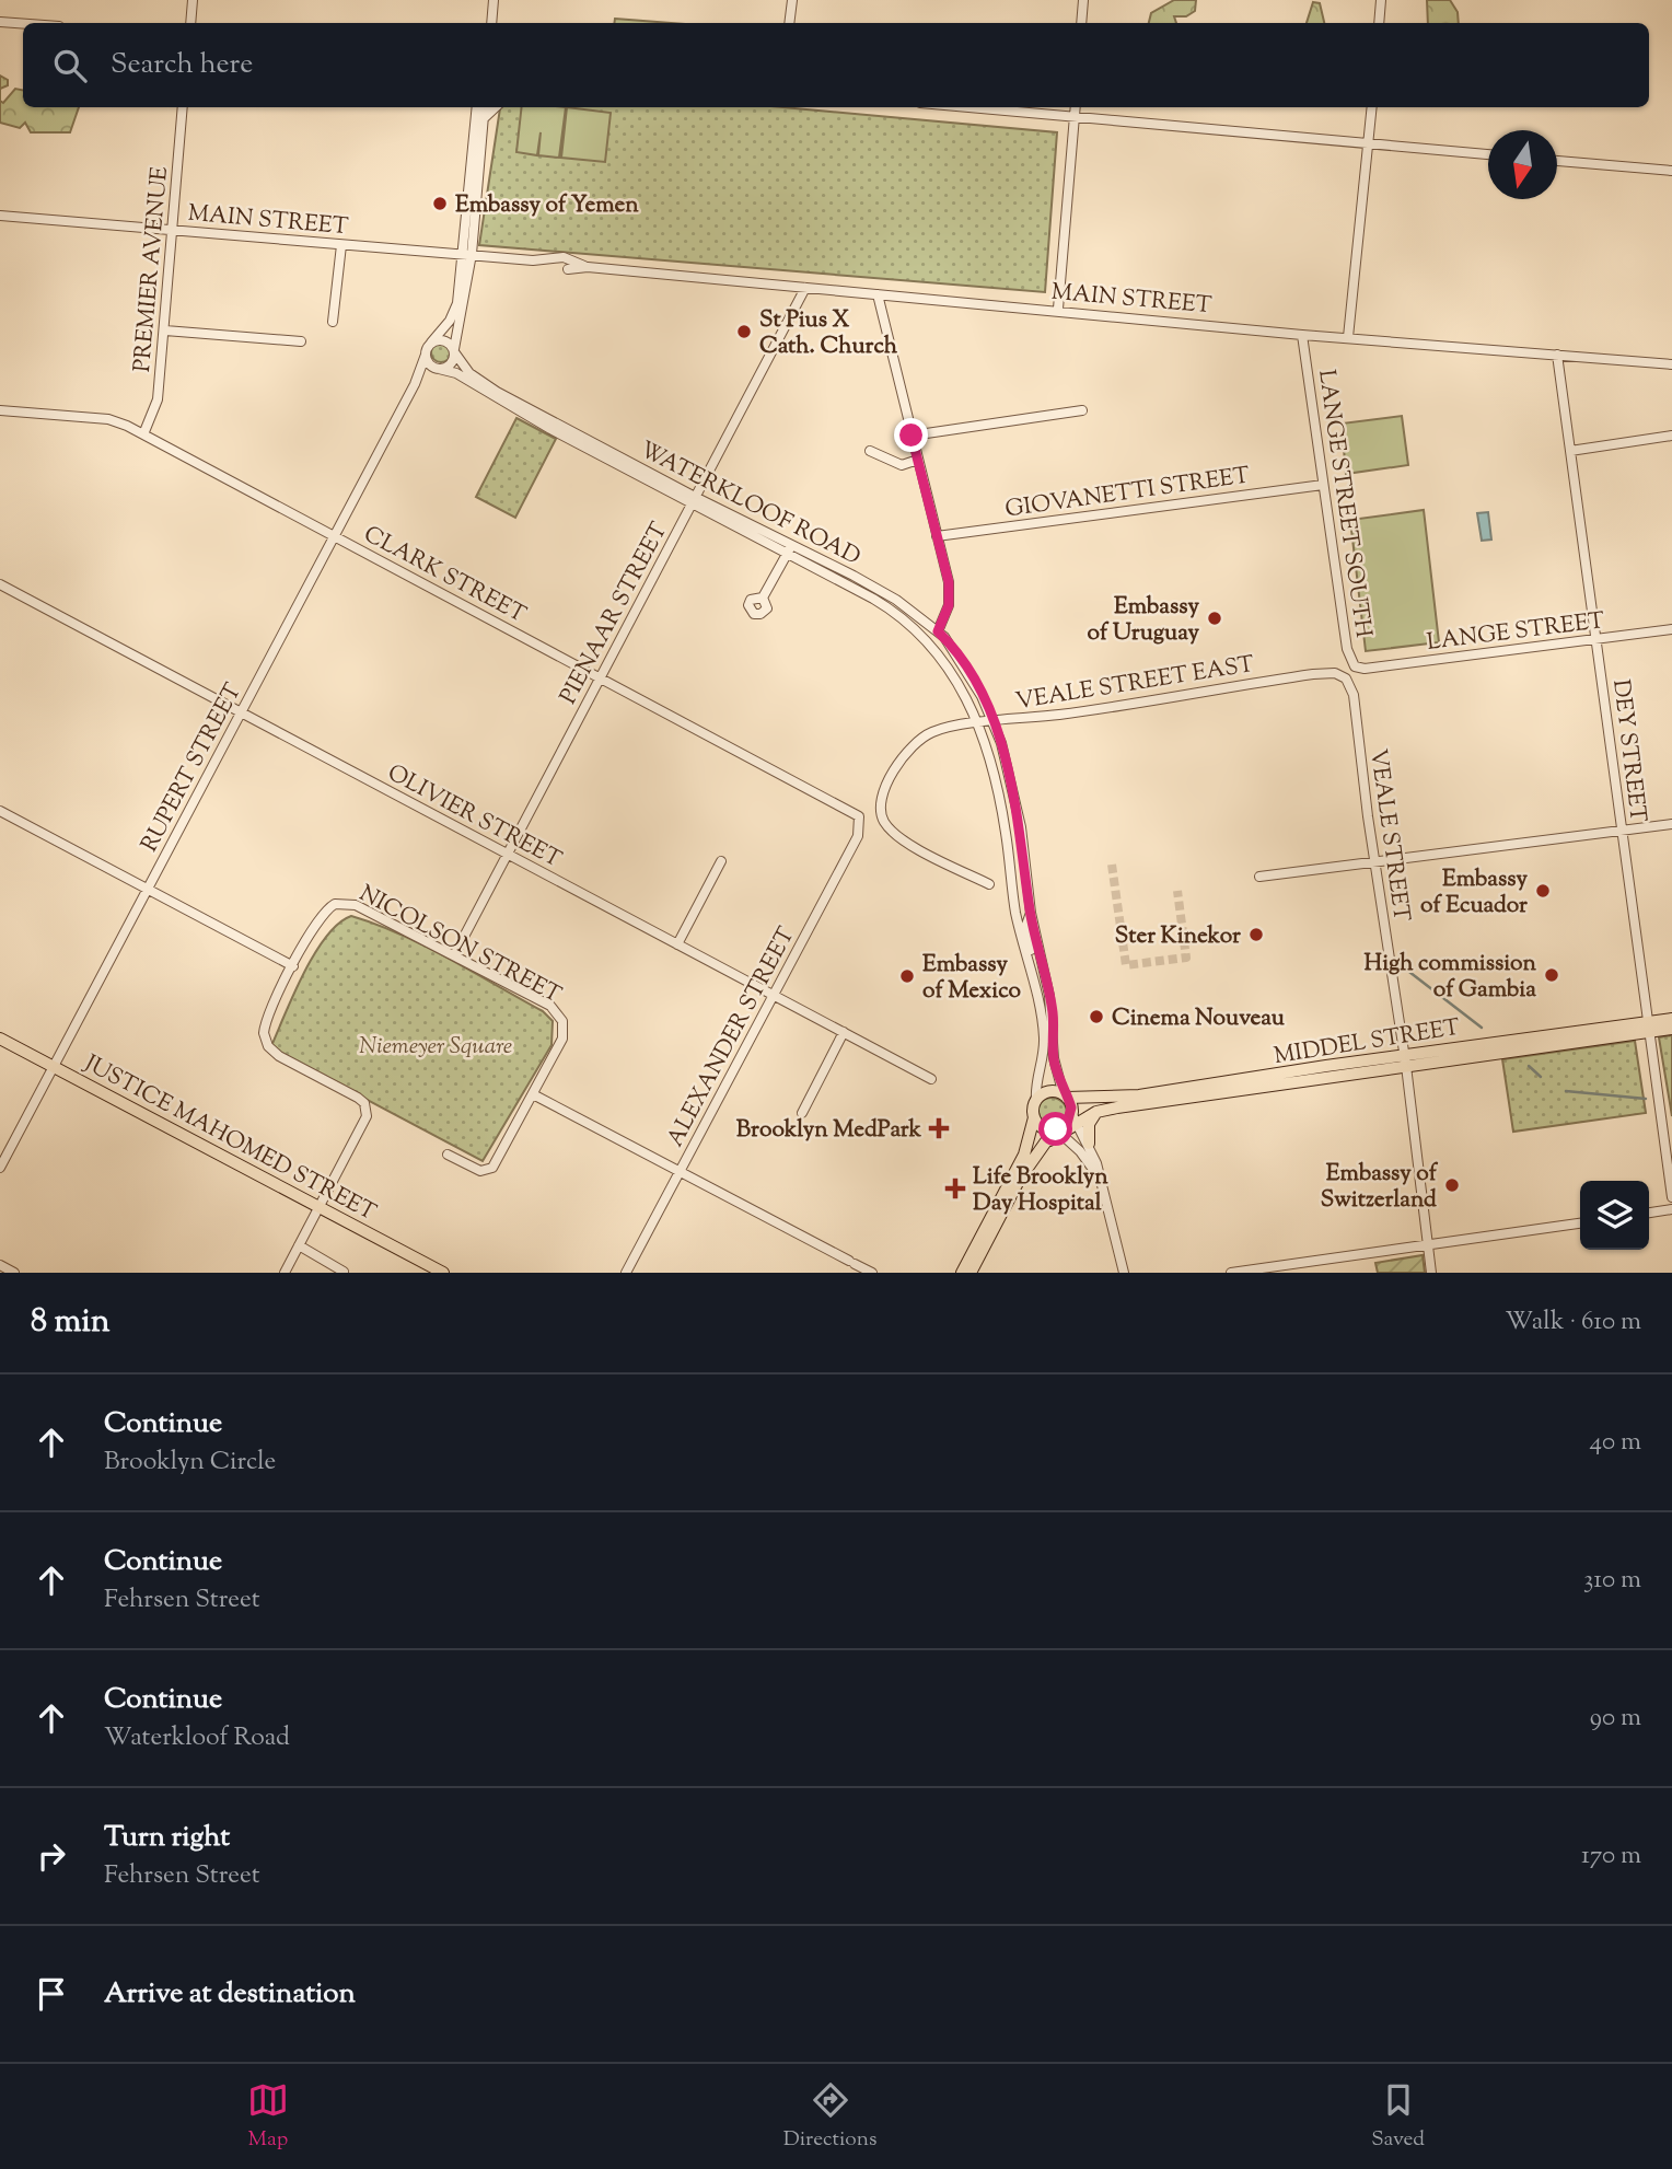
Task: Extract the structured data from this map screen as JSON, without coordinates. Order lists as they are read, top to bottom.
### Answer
{
  "streets": {
    "main road": ["MIDDEL STREET", "JUSTICE MAHOMED STREET"],
    "street": [
      "MAIN STREET",
      "PREMIER AVENUE",
      "GIOVANETTI STREET",
      "WATERKLOOF ROAD",
      "LANGE STREET SOUTH",
      "CLARK STREET",
      "PIENAAR STREET",
      "LANGE STREET",
      "VEALE STREET EAST",
      "DEY STREET",
      "RUPERT STREET",
      "OLIVIER STREET",
      "VEALE STREET",
      "NICOLSON STREET",
      "ALEXANDER STREET"
    ]
  },
  "crossings": [
    ["MAIN STREET", "PREMIER AVENUE"],
    ["MAIN STREET", "LANGE STREET SOUTH"],
    ["MAIN STREET", "PIENAAR STREET"],
    ["MAIN STREET", "DEY STREET"],
    ["PREMIER AVENUE", "CLARK STREET"],
    ["GIOVANETTI STREET", "LANGE STREET SOUTH"],
    ["WATERKLOOF ROAD", "PIENAAR STREET"],
    ["WATERKLOOF ROAD", "VEALE STREET EAST"],
    ["WATERKLOOF ROAD", "RUPERT STREET"],
    ["LANGE STREET SOUTH", "LANGE STREET"],
    ["CLARK STREET", "PIENAAR STREET"],
    ["CLARK STREET", "RUPERT STREET"],
    ["CLARK STREET", "ALEXANDER STREET"],
    ["PIENAAR STREET", "OLIVIER STREET"],
    ["PIENAAR STREET", "NICOLSON STREET"],
    ["LANGE STREET", "DEY STREET"],
    ["VEALE STREET EAST", "VEALE STREET"],
    ["DEY STREET", "MIDDEL STREET"],
    ["RUPERT STREET", "OLIVIER STREET"],
    ["RUPERT STREET", "JUSTICE MAHOMED STREET"],
    ["OLIVIER STREET", "ALEXANDER STREET"],
    ["VEALE STREET", "MIDDEL STREET"],
    ["NICOLSON STREET", "JUSTICE MAHOMED STREET"]
  ],
  "parks": ["Niemeyer Square"],
  "places": {
    "other": [
      "Embassy of Yemen",
      "St Pius X Cath. Church",
      "Embassy of Uruguay",
      "Embassy of Ecuador",
      "Ster Kinekor",
      "High commission of Gambia",
      "Embassy of Mexico",
      "Cinema Nouveau",
      "Embassy of Switzerland"
    ],
    "health": ["Brooklyn MedPark", "Life Brooklyn Day Hospital"]
  },
  "north": "bottom",
  "page": {
    "search": "Search here",
    "heading": ["8 min", "Walk · 610 m"],
    "list": [
      ["Continue", "Brooklyn Circle", "40 m"],
      ["Continue", "Fehrsen Street", "310 m"],
      ["Continue", "Waterkloof Road", "90 m"],
      ["Turn right", "Fehrsen Street", "170 m"],
      "Arrive at destination"
    ],
    "nav": ["Map", "Directions", "Saved"]
  }
}
